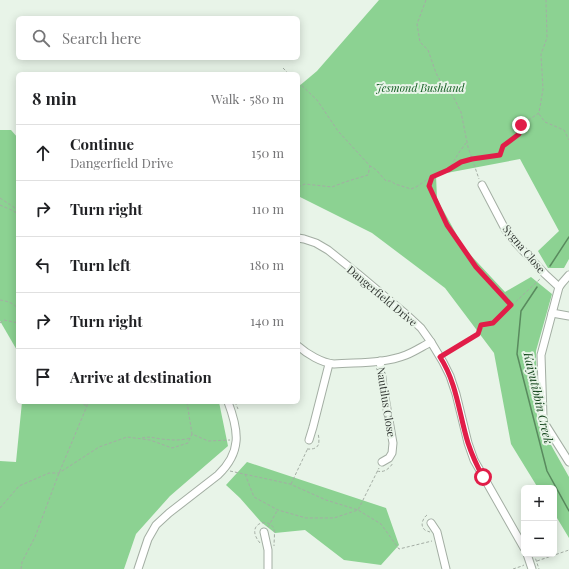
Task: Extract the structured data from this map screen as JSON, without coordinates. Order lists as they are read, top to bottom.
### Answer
{
  "streets": {
    "street": ["Sygna Close", "Dangerfield Drive", "Nautilus Close"]
  },
  "water": ["Kaiyutibbin Creek"],
  "parks": ["Jesmond Bushland"],
  "page": {
    "search": "Search here",
    "heading": ["8 min", "Walk · 580 m"],
    "list": [
      ["Continue", "Dangerfield Drive", "150 m"],
      ["Turn right", "110 m"],
      ["Turn left", "180 m"],
      ["Turn right", "140 m"],
      "Arrive at destination"
    ],
    "map_buttons": ["+", "−"]
  }
}
